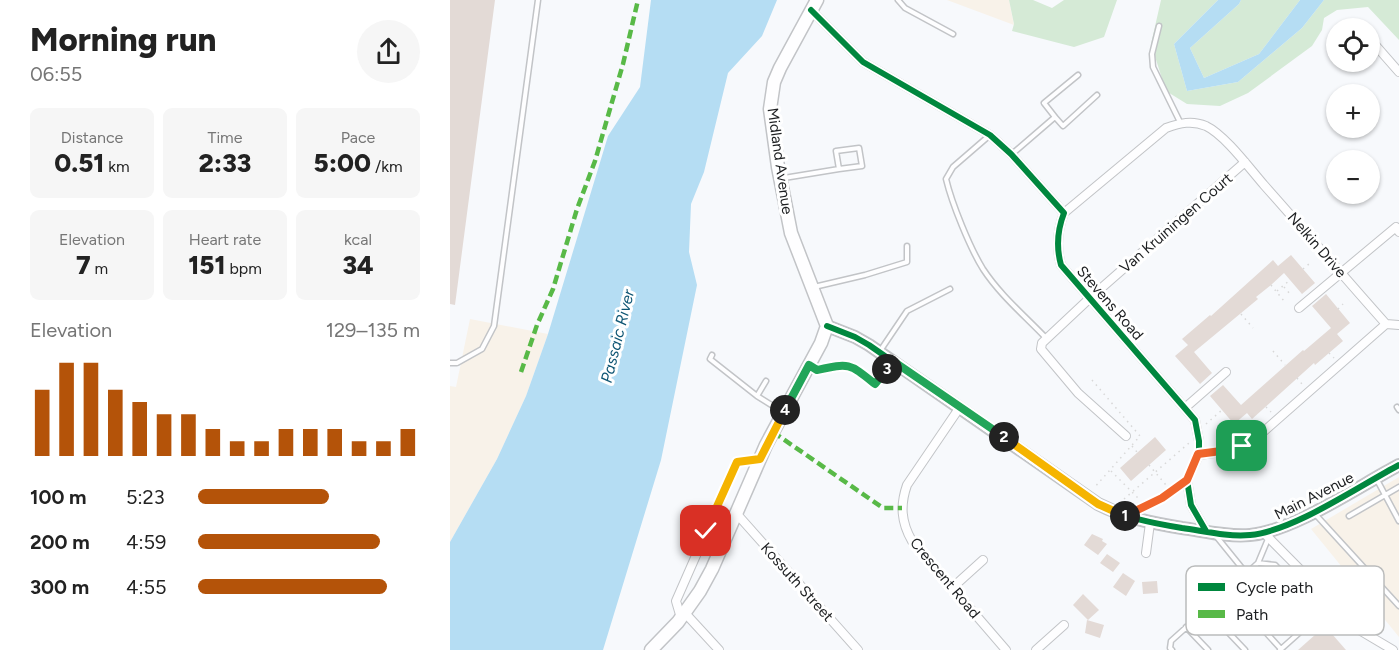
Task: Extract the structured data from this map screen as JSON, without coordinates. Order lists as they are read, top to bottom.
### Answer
{
  "streets": {
    "main road": ["Midland Avenue"],
    "street": [
      "Van Kruiningen Court",
      "Nelkin Drive",
      "Stevens Road",
      "Main Avenue",
      "Crescent Road",
      "Kossuth Street"
    ]
  },
  "crossings": [
    ["Midland Avenue", "Main Avenue"],
    ["Van Kruiningen Court", "Nelkin Drive"],
    ["Van Kruiningen Court", "Stevens Road"],
    ["Main Avenue", "Crescent Road"]
  ],
  "water": ["Passaic River"],
  "legend": ["Cycle path", "Path"],
  "page": {
    "heading": ["Morning run", "06:55"],
    "map_buttons": ["+", "−"],
    "stats": [
      ["Distance", "0.51 km"],
      ["Time", "2:33"],
      ["Pace", "5:00 /km"],
      ["Elevation", "7 m"],
      ["Heart rate", "151 bpm"],
      ["kcal", "34"]
    ],
    "chart": ["Elevation", "129–135 m"],
    "pins": [
      "3",
      "4",
      "2",
      "1"
    ],
    "list": [
      {
        "name": "100 m",
        "note": "5:23"
      },
      {
        "name": "200 m",
        "note": "4:59"
      },
      {
        "name": "300 m",
        "note": "4:55"
      }
    ]
  }
}
